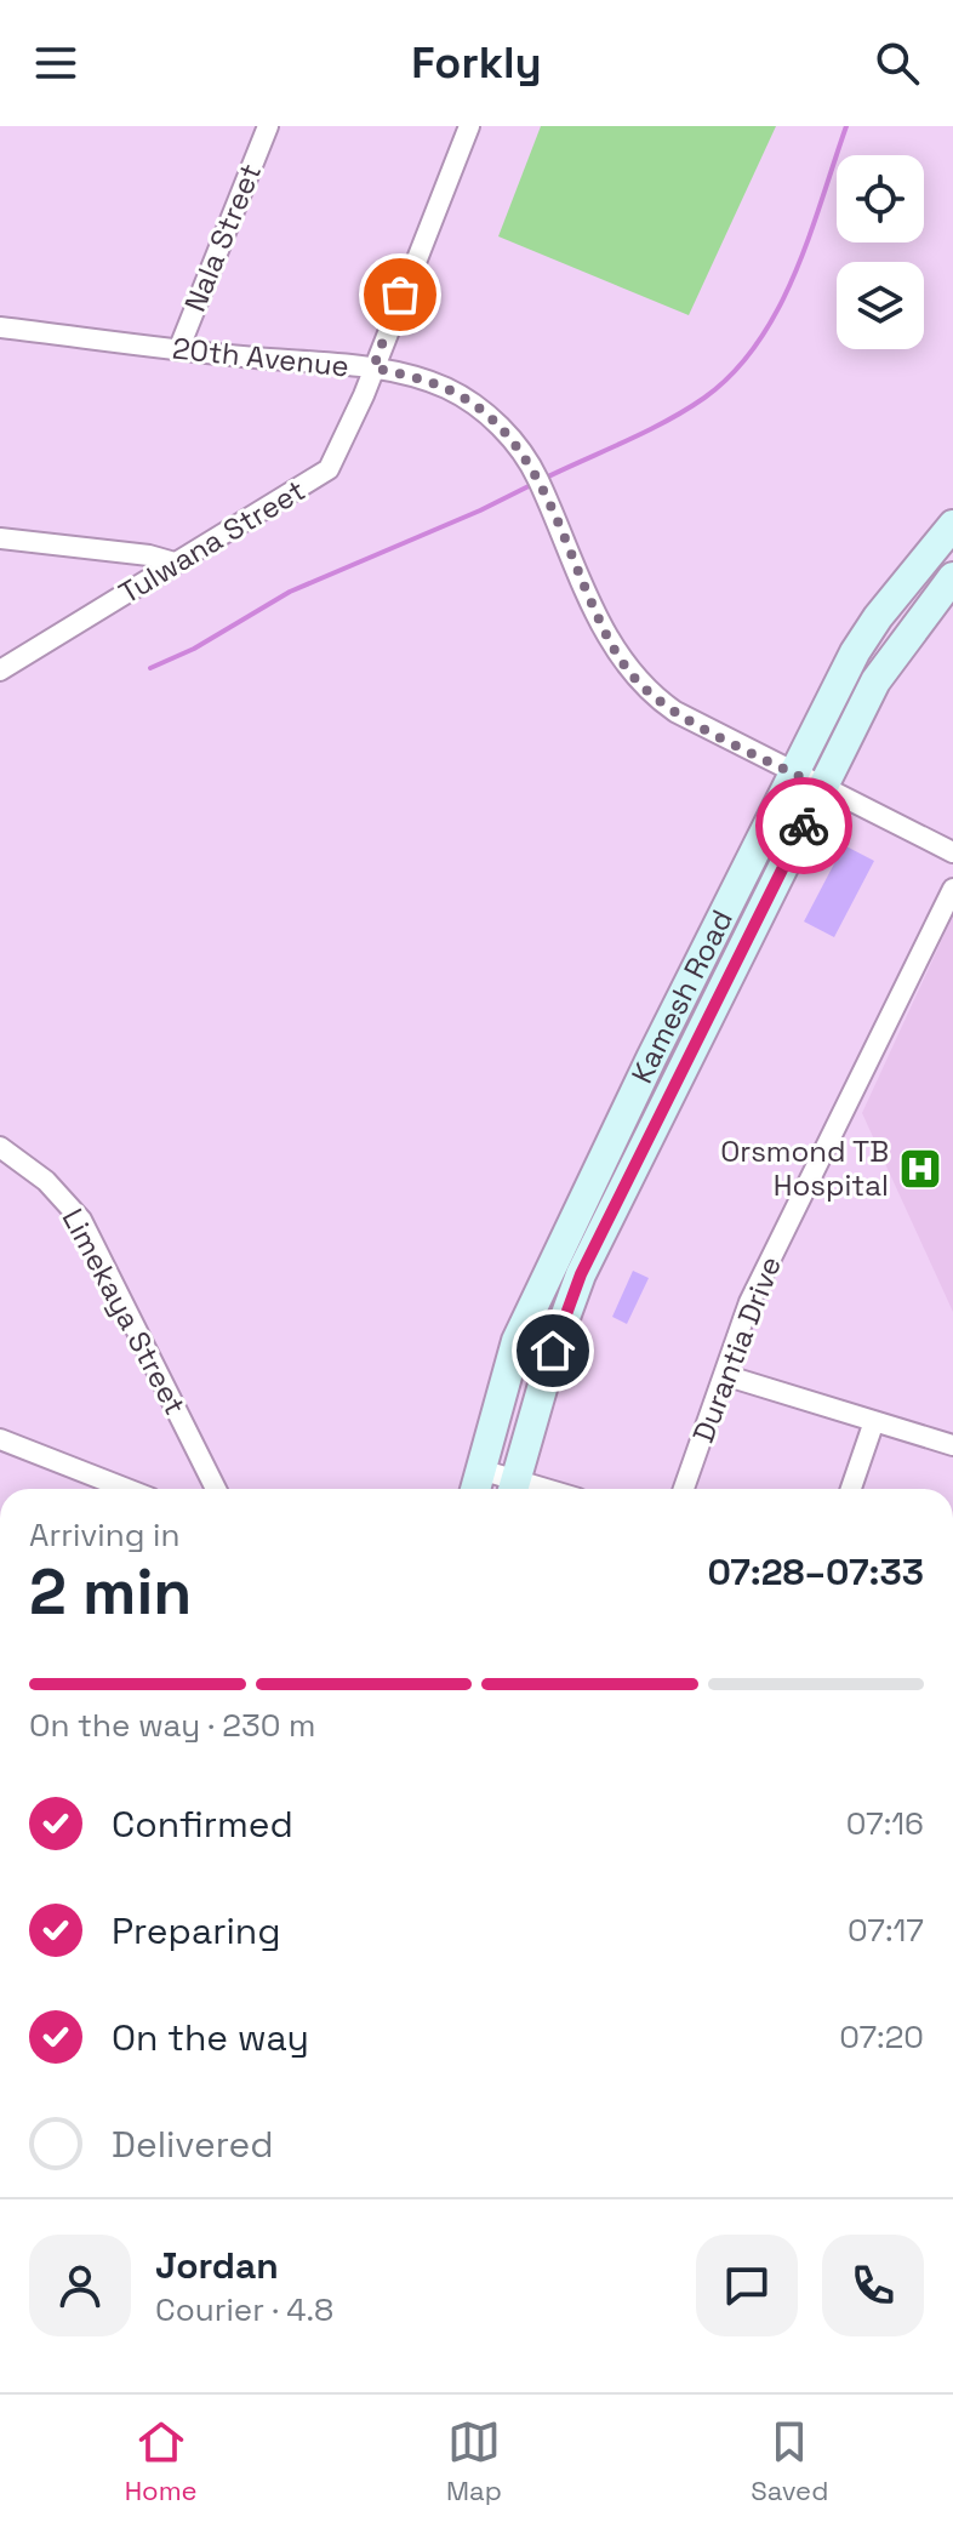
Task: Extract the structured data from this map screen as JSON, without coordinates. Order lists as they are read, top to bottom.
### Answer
{
  "streets": {
    "main road": ["Kamesh Road"],
    "street": [
      "Nala Street",
      "20th Avenue",
      "Tulwana Street",
      "Limekaya Street",
      "Durantia Drive"
    ]
  },
  "crossings": [
    ["Nala Street", "20th Avenue"],
    ["20th Avenue", "Tulwana Street"],
    ["20th Avenue", "Kamesh Road"]
  ],
  "places": {
    "hospital": ["Orsmond TB Hospital"]
  },
  "page": {
    "header": "Forkly",
    "heading": ["2 min", "Arriving in", "07:28–07:33"],
    "panel": ["Jordan", "Courier · 4.8"],
    "bar": "On the way · 230 m",
    "list": [
      ["Confirmed", "07:16"],
      ["Preparing", "07:17"],
      ["On the way", "07:20"],
      "Delivered"
    ],
    "tabs": ["Home", "Map", "Saved"]
  }
}
